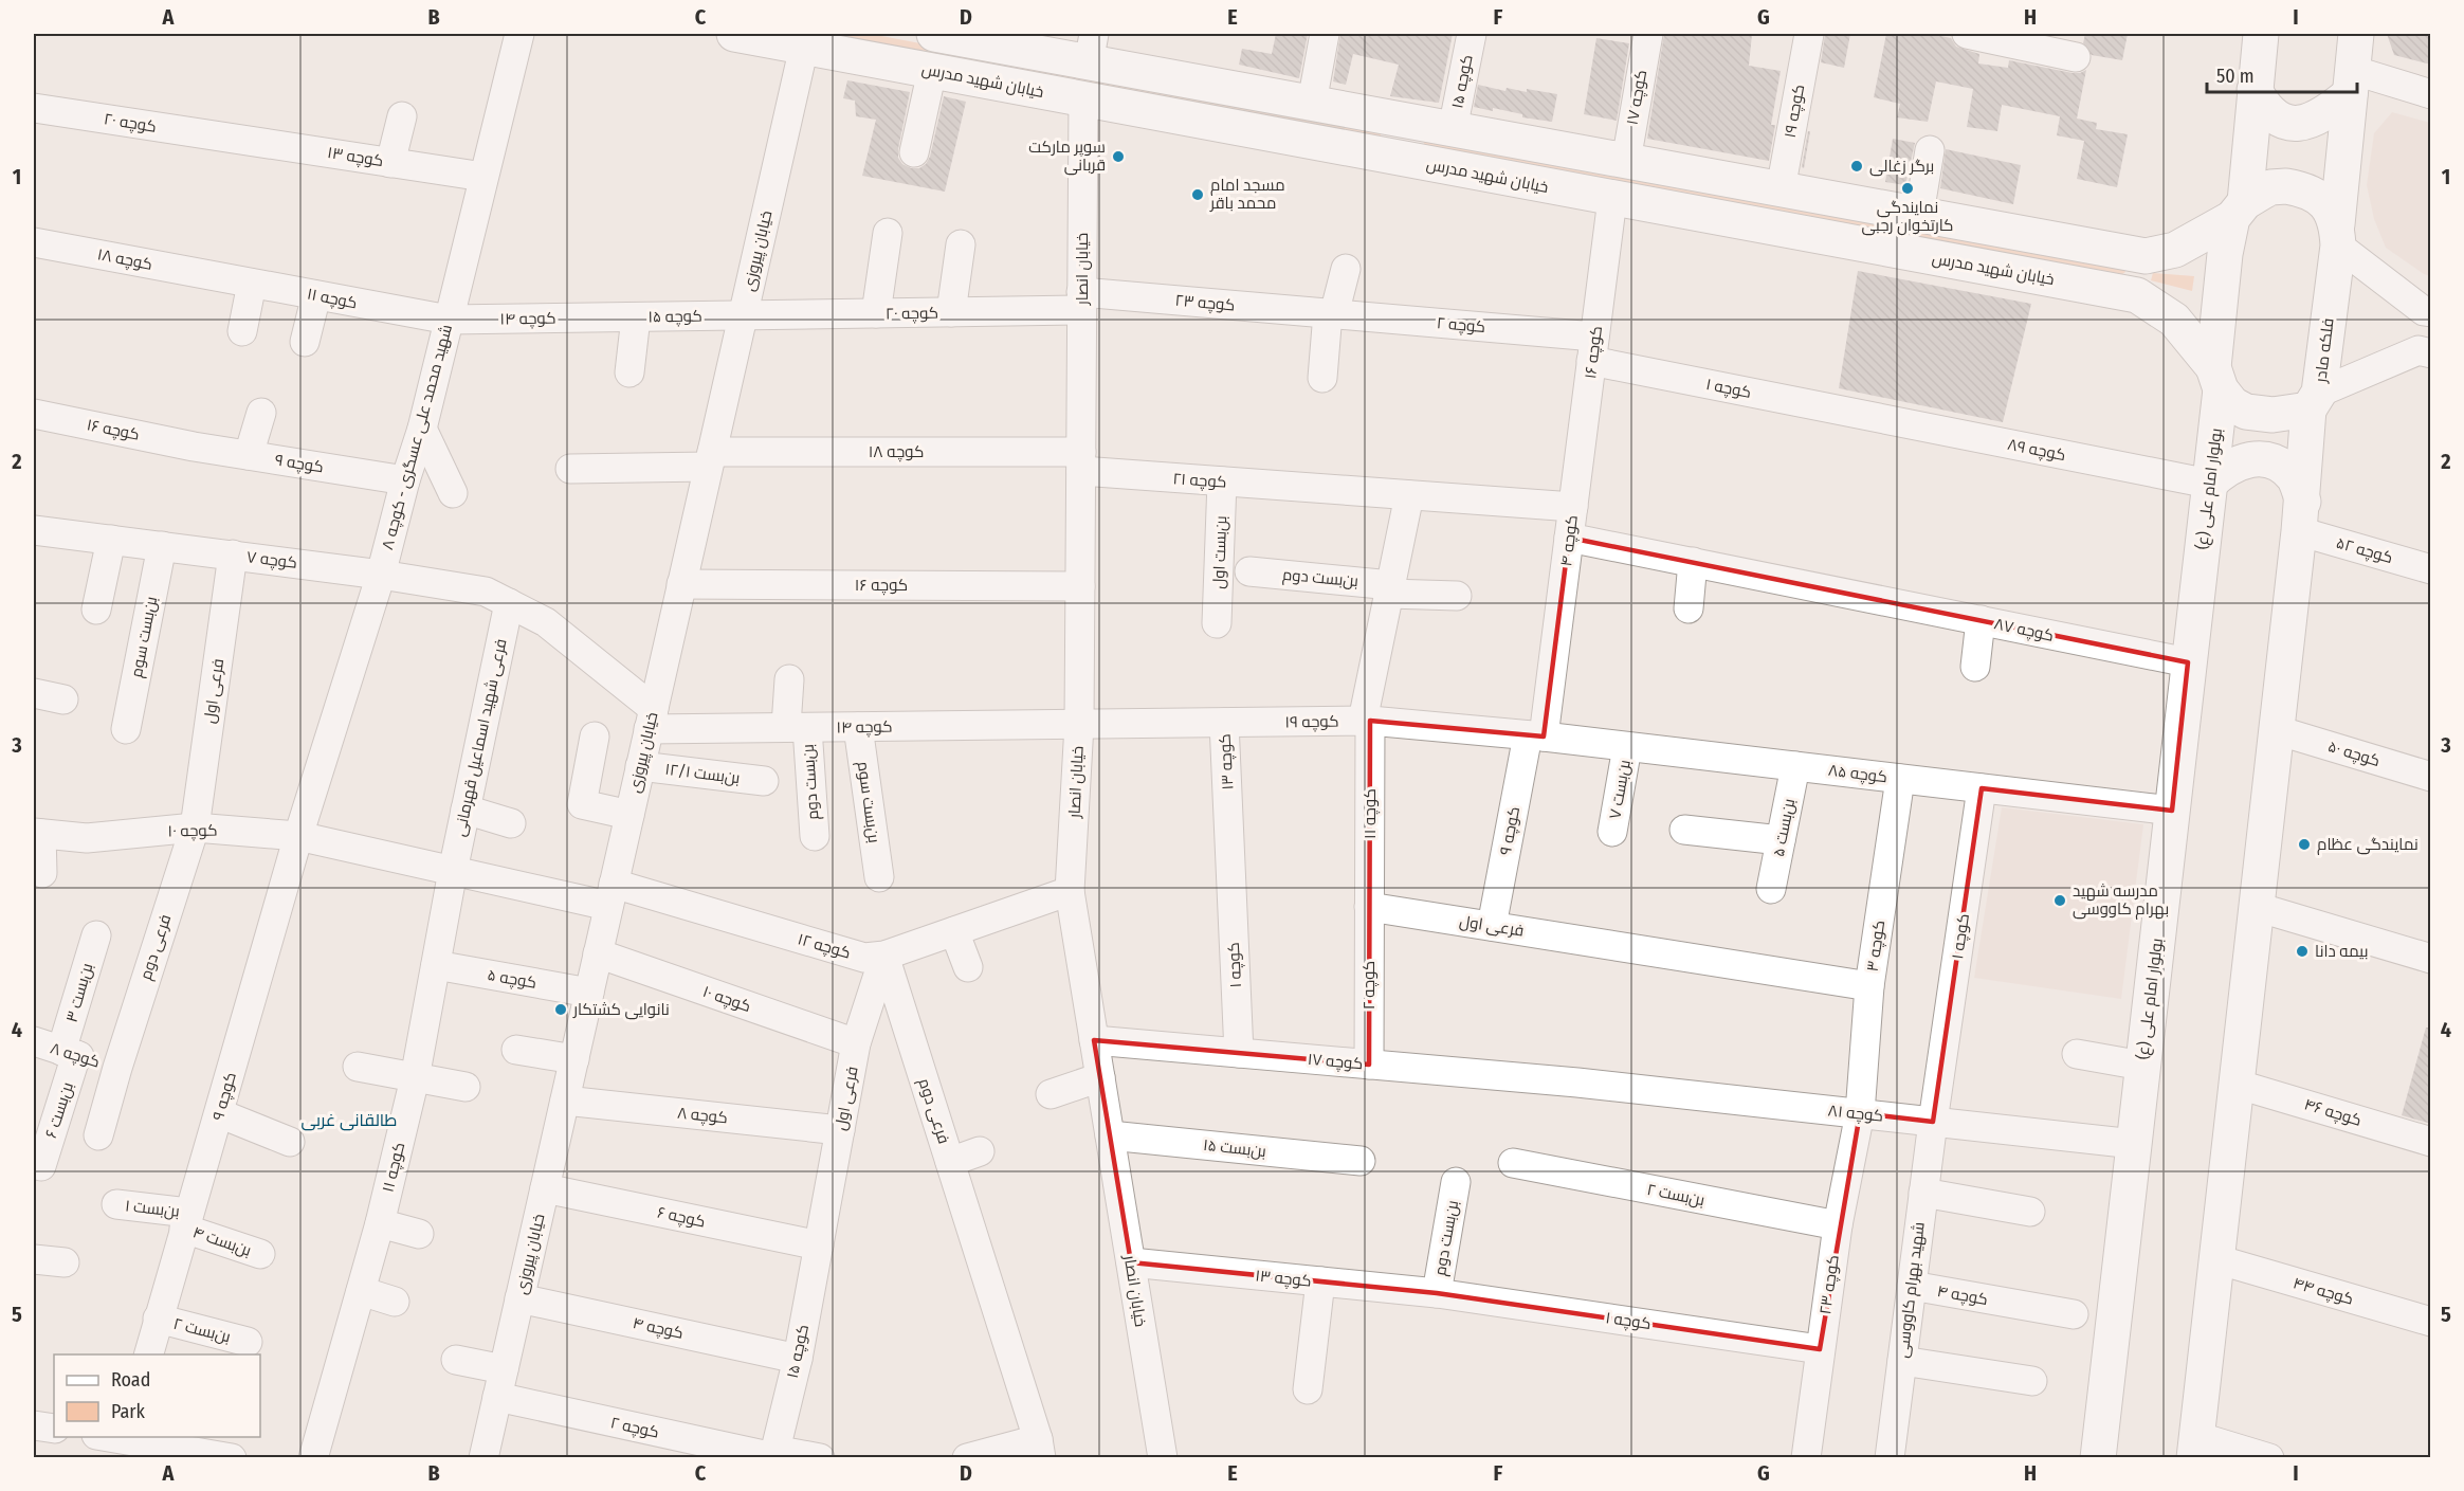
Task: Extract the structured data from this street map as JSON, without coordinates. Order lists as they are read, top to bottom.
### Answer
{
  "streets": {
    "main road": ["خیابان شهید مدرس", "فلکه مادر", "بولوار امام علی (ع)"],
    "street": [
      "کوچه ۱۵",
      "کوچه ۱۷",
      "کوچه ۱۹",
      "کوچه ۲۰",
      "کوچه ۱۳",
      "خیابان پیروزی",
      "کوچه ۱۸",
      "خیابان انصار",
      "کوچه ۱۱",
      "کوچه ۲۳",
      "کوچه ۱۴",
      "کوچه ۲",
      "کوچه ۱۶",
      "کوچه ۱",
      "شهید محمد علی عسگری - کوچه ۸",
      "کوچه ۸۹",
      "کوچه ۹",
      "کوچه ۲۱",
      "کوچه ۴",
      "کوچه ۵۲",
      "بن‌بست اول",
      "کوچه ۷",
      "بن‌بست دوم",
      "کوچه ۸۷",
      "بن‌بست سوم",
      "فرعی اول",
      "فرعی شهید اسماعیل قهرمانی",
      "کوچه ۵۰",
      "بن‌بست ۱۲/۱",
      "کوچه ۸۵",
      "بن‌بست ۷",
      "بن‌بست ۵",
      "کوچه ۱۰",
      "کوچه ۱۲",
      "کوچه ۳",
      "فرعی دوم",
      "کوچه ۵",
      "بن‌بست ۳",
      "کوچه ۸",
      "بن‌بست ۶",
      "کوچه ۴۶",
      "کوچه ۸۱",
      "بن‌بست ۱۵",
      "بن‌بست ۲",
      "بن‌بست ۱",
      "کوچه ۶",
      "بن‌بست ۴",
      "شهید بهرام کاووسی",
      "کوچه ۴۴"
    ]
  },
  "crossings": [
    ["خیابان شهید مدرس", "خیابان پیروزی"],
    ["خیابان شهید مدرس", "خیابان انصار"],
    ["خیابان شهید مدرس", "کوچه ۱۶"],
    ["خیابان شهید مدرس", "بولوار امام علی (ع)"],
    ["کوچه ۱۵", "کوچه ۲۰"],
    ["کوچه ۱۵", "خیابان پیروزی"],
    ["کوچه ۱۵", "کوچه ۱۴"],
    ["کوچه ۱۵", "کوچه ۲"],
    ["کوچه ۱۵", "کوچه ۴"],
    ["کوچه ۱۵", "فرعی اول"],
    ["کوچه ۱۵", "کوچه ۶"],
    ["کوچه ۱۷", "خیابان انصار"],
    ["کوچه ۱۷", "کوچه ۲"],
    ["کوچه ۱۷", "کوچه ۱"],
    ["کوچه ۱۷", "کوچه ۸۱"],
    ["کوچه ۱۹", "کوچه ۱۳"],
    ["کوچه ۱۹", "خیابان انصار"],
    ["کوچه ۱۹", "کوچه ۱۱"],
    ["کوچه ۱۹", "کوچه ۱۴"],
    ["کوچه ۱۹", "کوچه ۹"],
    ["کوچه ۱۹", "کوچه ۴"],
    ["کوچه ۱۹", "کوچه ۸۵"],
    ["کوچه ۲۰", "کوچه ۱۳"],
    ["کوچه ۲۰", "خیابان پیروزی"],
    ["کوچه ۲۰", "خیابان انصار"],
    ["کوچه ۲۰", "کوچه ۲۳"],
    ["کوچه ۱۳", "خیابان انصار"],
    ["کوچه ۱۳", "کوچه ۱"],
    ["کوچه ۱۳", "شهید محمد علی عسگری - کوچه ۸"],
    ["کوچه ۱۳", "بن‌بست دوم"],
    ["خیابان پیروزی", "کوچه ۱۸"],
    ["خیابان پیروزی", "کوچه ۱۴"],
    ["خیابان پیروزی", "کوچه ۲"],
    ["خیابان پیروزی", "کوچه ۱۶"],
    ["خیابان پیروزی", "کوچه ۴"],
    ["خیابان پیروزی", "بن‌بست ۱۲/۱"],
    ["خیابان پیروزی", "کوچه ۱۰"],
    ["خیابان پیروزی", "کوچه ۱۲"],
    ["خیابان پیروزی", "کوچه ۵"],
    ["خیابان پیروزی", "کوچه ۸"],
    ["خیابان پیروزی", "کوچه ۶"],
    ["کوچه ۱۸", "خیابان انصار"],
    ["کوچه ۱۸", "کوچه ۱۱"],
    ["کوچه ۱۸", "کوچه ۲۱"],
    ["خیابان انصار", "کوچه ۲۳"],
    ["خیابان انصار", "کوچه ۱۴"],
    ["خیابان انصار", "کوچه ۱۶"],
    ["خیابان انصار", "کوچه ۲۱"],
    ["خیابان انصار", "کوچه ۱۲"],
    ["خیابان انصار", "بن‌بست ۱۵"],
    ["کوچه ۱۱", "کوچه ۱۴"],
    ["کوچه ۱۱", "کوچه ۲"],
    ["کوچه ۱۱", "شهید محمد علی عسگری - کوچه ۸"],
    ["کوچه ۱۱", "فرعی اول"],
    ["کوچه ۱۱", "فرعی شهید اسماعیل قهرمانی"],
    ["کوچه ۱۱", "کوچه ۵"],
    ["کوچه ۲۳", "کوچه ۲"],
    ["کوچه ۲۳", "کوچه ۱"],
    ["کوچه ۲۳", "کوچه ۳"],
    ["کوچه ۲۳", "کوچه ۸۱"],
    ["کوچه ۲۳", "بن‌بست ۲"],
    ["کوچه ۱۴", "شهید محمد علی عسگری - کوچه ۸"],
    ["کوچه ۱۴", "بن‌بست دوم"],
    ["کوچه ۱۴", "بن‌بست سوم"],
    ["کوچه ۲", "کوچه ۱۶"],
    ["کوچه ۲", "کوچه ۱"],
    ["کوچه ۲", "فرعی اول"],
    ["کوچه ۱۶", "کوچه ۱"],
    ["کوچه ۱۶", "کوچه ۹"],
    ["کوچه ۱۶", "کوچه ۴"],
    ["کوچه ۱", "کوچه ۸۹"],
    ["کوچه ۱", "بن‌بست دوم"],
    ["کوچه ۱", "کوچه ۸۵"],
    ["کوچه ۱", "کوچه ۸۱"],
    ["کوچه ۱", "شهید بهرام کاووسی"],
    ["شهید محمد علی عسگری - کوچه ۸", "کوچه ۹"],
    ["شهید محمد علی عسگری - کوچه ۸", "کوچه ۷"],
    ["شهید محمد علی عسگری - کوچه ۸", "کوچه ۱۰"],
    ["کوچه ۸۹", "بولوار امام علی (ع)"],
    ["کوچه ۹", "کوچه ۴"],
    ["کوچه ۹", "فرعی اول"],
    ["کوچه ۹", "کوچه ۸۵"],
    ["کوچه ۹", "کوچه ۱۰"],
    ["کوچه ۹", "بن‌بست ۲"],
    ["کوچه ۹", "بن‌بست ۱"],
    ["کوچه ۹", "بن‌بست ۴"],
    ["کوچه ۲۱", "کوچه ۴"],
    ["کوچه ۲۱", "بن‌بست اول"],
    ["بولوار امام علی (ع)", "کوچه ۸۷"],
    ["بولوار امام علی (ع)", "کوچه ۸۵"],
    ["بولوار امام علی (ع)", "کوچه ۸۱"],
    ["کوچه ۴", "کوچه ۸۵"],
    ["کوچه ۴", "شهید بهرام کاووسی"],
    ["کوچه ۷", "بن‌بست سوم"],
    ["کوچه ۷", "فرعی اول"],
    ["فرعی اول", "کوچه ۱۰"],
    ["فرعی اول", "کوچه ۱۲"],
    ["فرعی اول", "کوچه ۳"],
    ["فرعی اول", "فرعی دوم"],
    ["فرعی اول", "کوچه ۸"],
    ["فرعی اول", "کوچه ۶"],
    ["کوچه ۸۵", "بن‌بست ۷"],
    ["کوچه ۸۵", "بن‌بست ۵"],
    ["کوچه ۸۵", "کوچه ۳"],
    ["کوچه ۱۰", "فرعی دوم"],
    ["کوچه ۱۲", "فرعی دوم"],
    ["کوچه ۳", "کوچه ۸۱"],
    ["فرعی دوم", "کوچه ۸"],
    ["بن‌بست ۳", "کوچه ۸"],
    ["بن‌بست ۳", "بن‌بست ۶"],
    ["کوچه ۸", "بن‌بست ۶"],
    ["کوچه ۸۱", "شهید بهرام کاووسی"],
    ["بن‌بست ۱", "بن‌بست ۴"]
  ],
  "districts": ["طالقانی غربی"],
  "places": [
    "سوپر مارکت قربانی",
    "برگر زغالی",
    "نمایندگی کارتخوان رجبی",
    "مسجد امام محمد باقر",
    "نمایندگی عظام",
    "مدرسه شهید بهرام کاووسی",
    "بیمه دانا",
    "نانوایی کشتکار"
  ],
  "legend": ["Road", "Park"],
  "scale_bar": "50 m",
  "grid": {
    "columns": [
      "A",
      "B",
      "C",
      "D",
      "E",
      "F",
      "G",
      "H",
      "I"
    ],
    "rows": [
      "1",
      "2",
      "3",
      "4",
      "5"
    ]
  }
}
